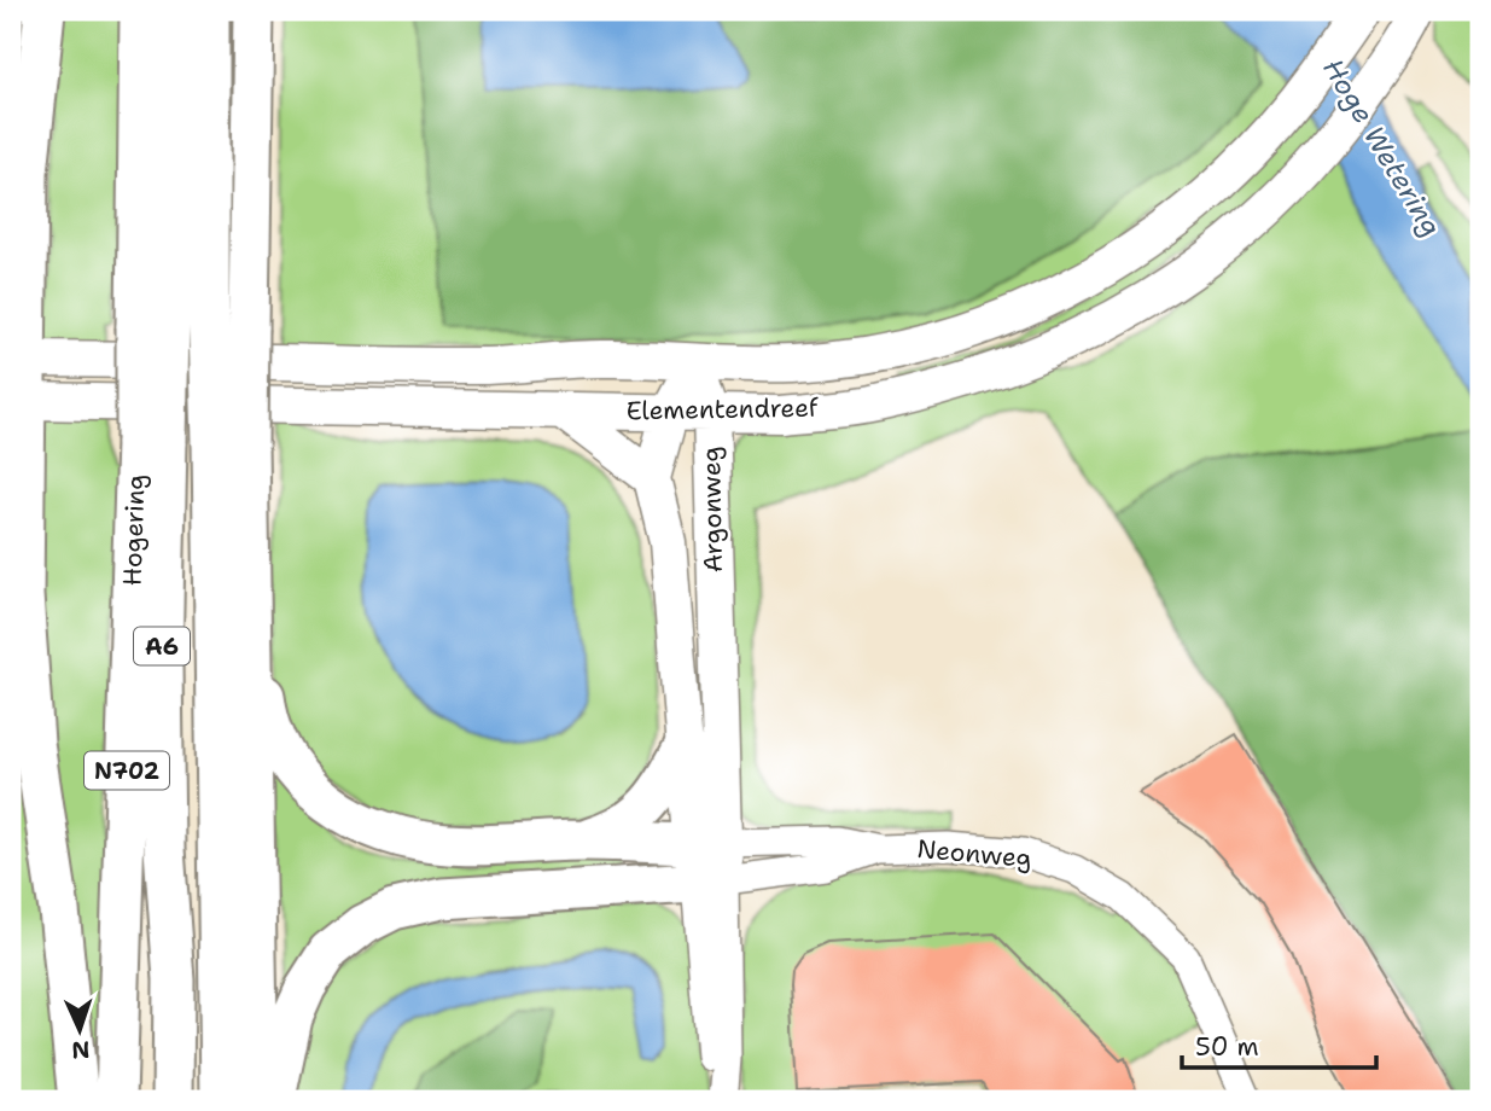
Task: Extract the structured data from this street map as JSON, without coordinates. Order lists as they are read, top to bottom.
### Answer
{
  "streets": {
    "highway": ["Hogering", "A6", "N702"],
    "main road": ["Elementendreef", "Argonweg"],
    "street": ["Neonweg"]
  },
  "crossings": [
    ["Elementendreef", "Argonweg"],
    ["Argonweg", "Neonweg"],
    ["Hogering", "A6"]
  ],
  "water": ["Hoge Wetering"],
  "scale_bar": "50 m",
  "north": "bottom"
}
